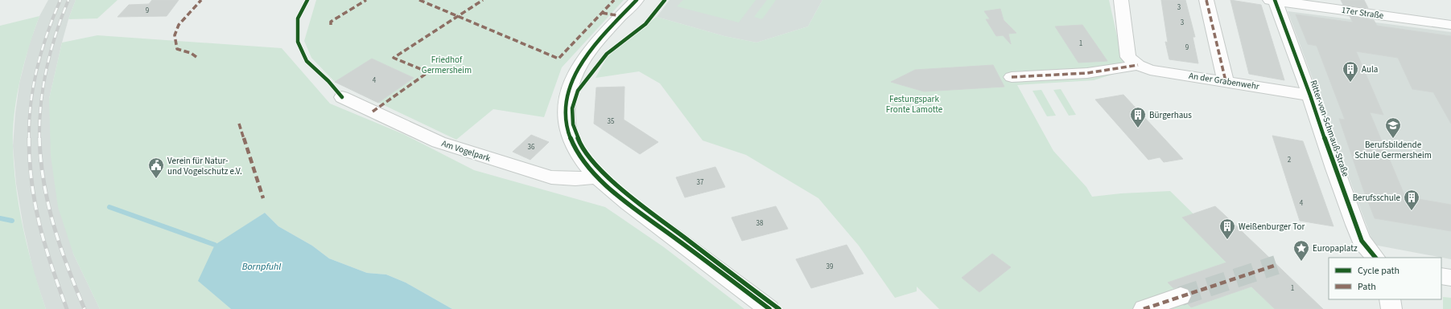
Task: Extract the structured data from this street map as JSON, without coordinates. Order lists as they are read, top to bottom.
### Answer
{
  "streets": {
    "street": [
      "17er Straße",
      "An der Grabenwehr",
      "Ritter-von-Schmauß-Straße",
      "Am Vogelpark"
    ]
  },
  "crossings": [
    ["17er Straße", "Ritter-von-Schmauß-Straße"],
    ["An der Grabenwehr", "Ritter-von-Schmauß-Straße"]
  ],
  "water": ["Bornpfuhl"],
  "parks": ["Friedhof Germersheim", "Festungspark Fronte Lamotte"],
  "places": {
    "building": [
      "Aula",
      "Bürgerhaus",
      "Berufsschule",
      "Weißenburger Tor"
    ],
    "school or university": ["Berufsbildende Schule Germersheim"],
    "public building": ["Verein für Natur- und Vogelschutz e.V."],
    "place": ["Europaplatz"]
  },
  "house_numbers": [
    "3",
    "9",
    "3",
    "1",
    "9",
    "4",
    "35",
    "36",
    "2",
    "37",
    "4",
    "38",
    "39",
    "1"
  ],
  "legend": ["Cycle path", "Path"]
}
